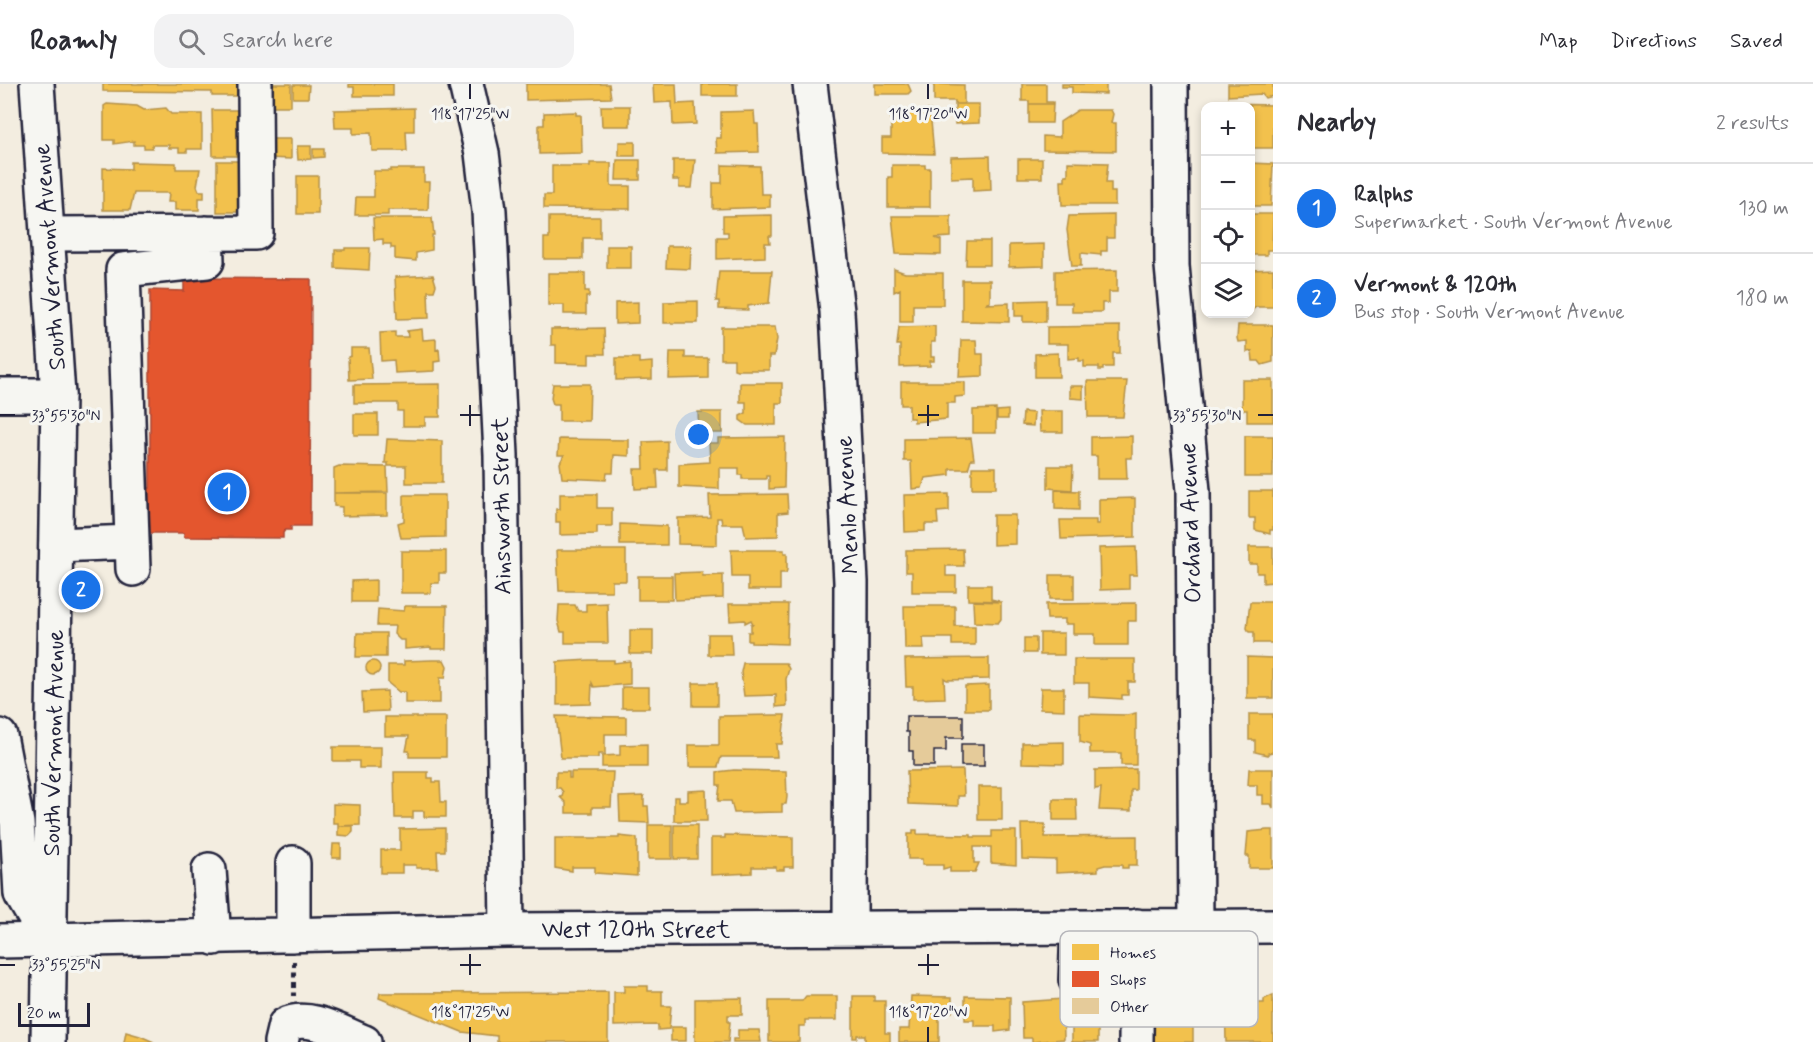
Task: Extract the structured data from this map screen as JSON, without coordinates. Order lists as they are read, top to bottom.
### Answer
{
  "streets": {
    "street": [
      "South Vermont Avenue",
      "Menlo Avenue",
      "Ainsworth Street",
      "Orchard Avenue",
      "West 120th Street"
    ]
  },
  "crossings": [
    ["South Vermont Avenue", "West 120th Street"],
    ["Menlo Avenue", "West 120th Street"],
    ["Ainsworth Street", "West 120th Street"],
    ["Orchard Avenue", "West 120th Street"]
  ],
  "legend": ["Homes", "Shops", "Other"],
  "scale_bar": "20 m",
  "page": {
    "header": "Roamly",
    "search": "Search here",
    "nav": ["Map", "Directions", "Saved"],
    "heading": ["Nearby", "2 results"],
    "map_buttons": ["+", "−"],
    "list": [
      {
        "mark": "1",
        "name": "Ralphs",
        "note": "Supermarket · South Vermont Avenue",
        "value": "130 m"
      },
      {
        "mark": "2",
        "name": "Vermont & 120th",
        "note": "Bus stop · South Vermont Avenue",
        "value": "180 m"
      }
    ],
    "pins": ["1", "2"],
    "scale": "20 m"
  },
  "coordinates": [
    "118°17'25\"W",
    "118°17'20\"W",
    "33°55'30\"N",
    "33°55'25\"N"
  ]
}
